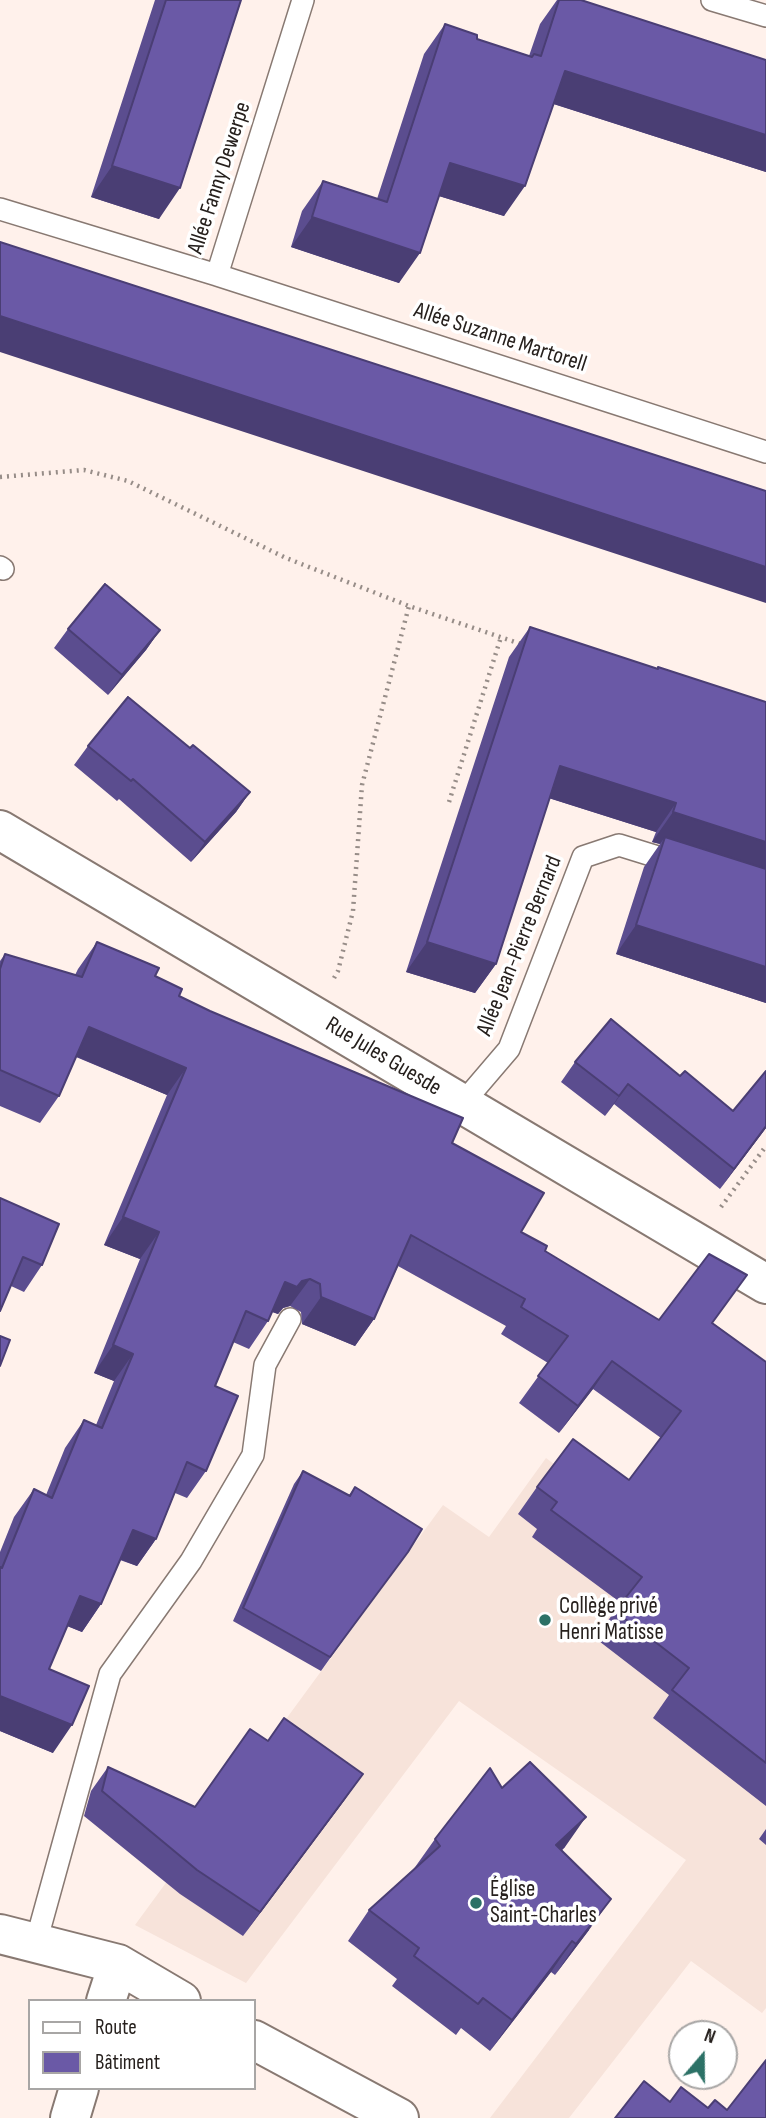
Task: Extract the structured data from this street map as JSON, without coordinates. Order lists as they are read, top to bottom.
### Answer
{
  "streets": {
    "street": ["Rue Jules Guesde"],
    "lane": ["Allée Fanny Dewerpe", "Allée Suzanne Martorell", "Allée Jean-Pierre Bernard"]
  },
  "crossings": [
    ["Allée Fanny Dewerpe", "Allée Suzanne Martorell"],
    ["Allée Jean-Pierre Bernard", "Rue Jules Guesde"]
  ],
  "places": ["Collège privé Henri Matisse", "Église Saint-Charles"],
  "legend": ["Route", "Bâtiment"],
  "north": "top"
}
